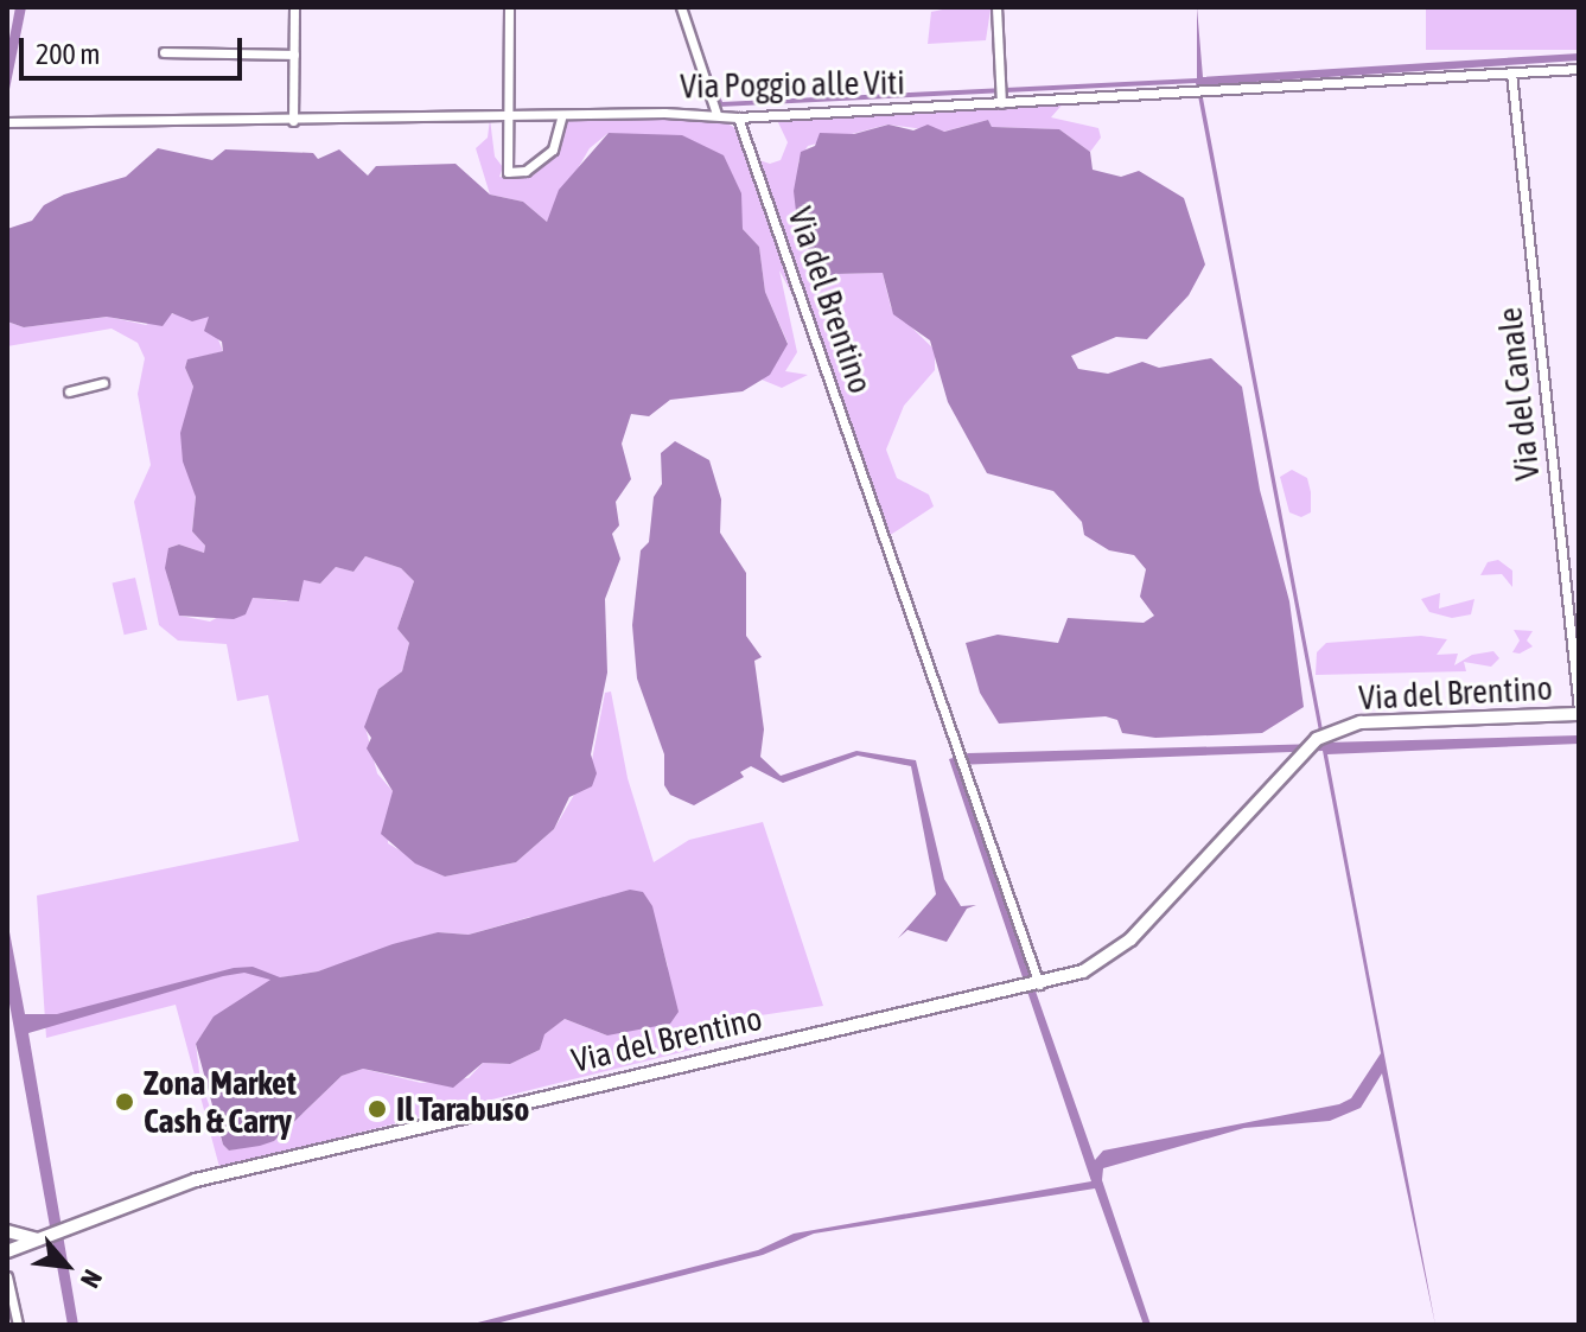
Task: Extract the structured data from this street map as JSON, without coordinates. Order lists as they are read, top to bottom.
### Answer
{
  "streets": {
    "street": ["Via Poggio alle Viti", "Via del Brentino", "Via del Canale"]
  },
  "crossings": [
    ["Via Poggio alle Viti", "Via del Brentino"],
    ["Via Poggio alle Viti", "Via del Canale"],
    ["Via del Brentino", "Via del Canale"]
  ],
  "places": ["Zona Market Cash & Carry", "Il Tarabuso"],
  "scale_bar": "200 m",
  "north": "bottom right"
}
